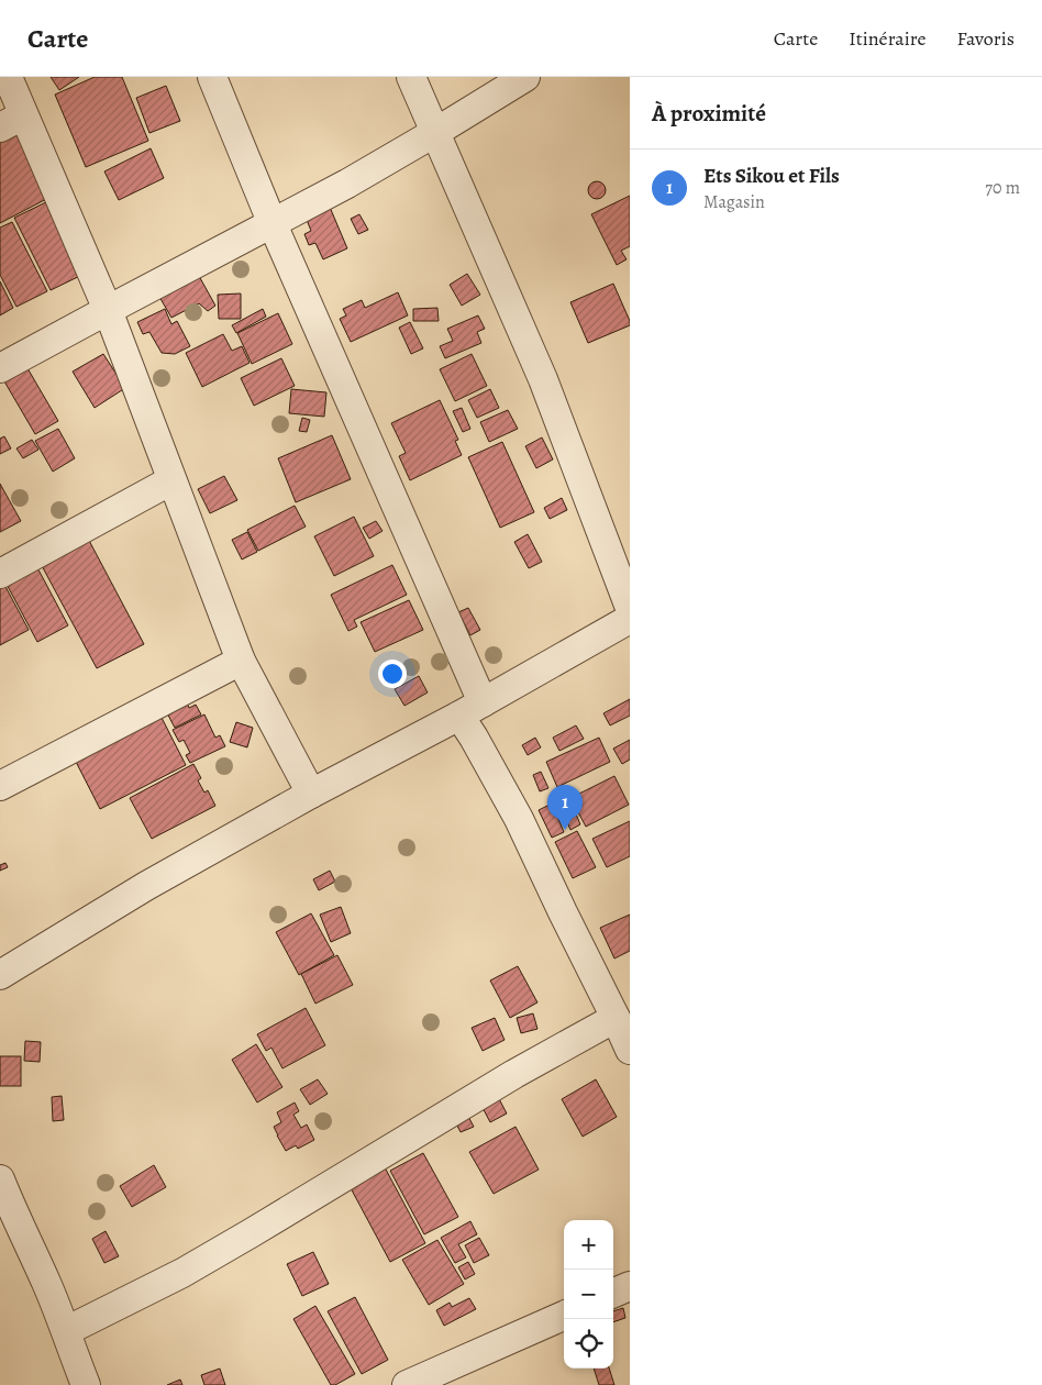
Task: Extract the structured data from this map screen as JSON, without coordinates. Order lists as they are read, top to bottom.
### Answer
{
  "page": {
    "header": "Carte",
    "nav": ["Carte", "Itinéraire", "Favoris"],
    "heading": "À proximité",
    "list": [
      {
        "mark": "1",
        "name": "Ets Sikou et Fils",
        "note": "Magasin",
        "value": "70 m"
      }
    ],
    "pins": "1",
    "map_buttons": ["+", "−"]
  }
}
